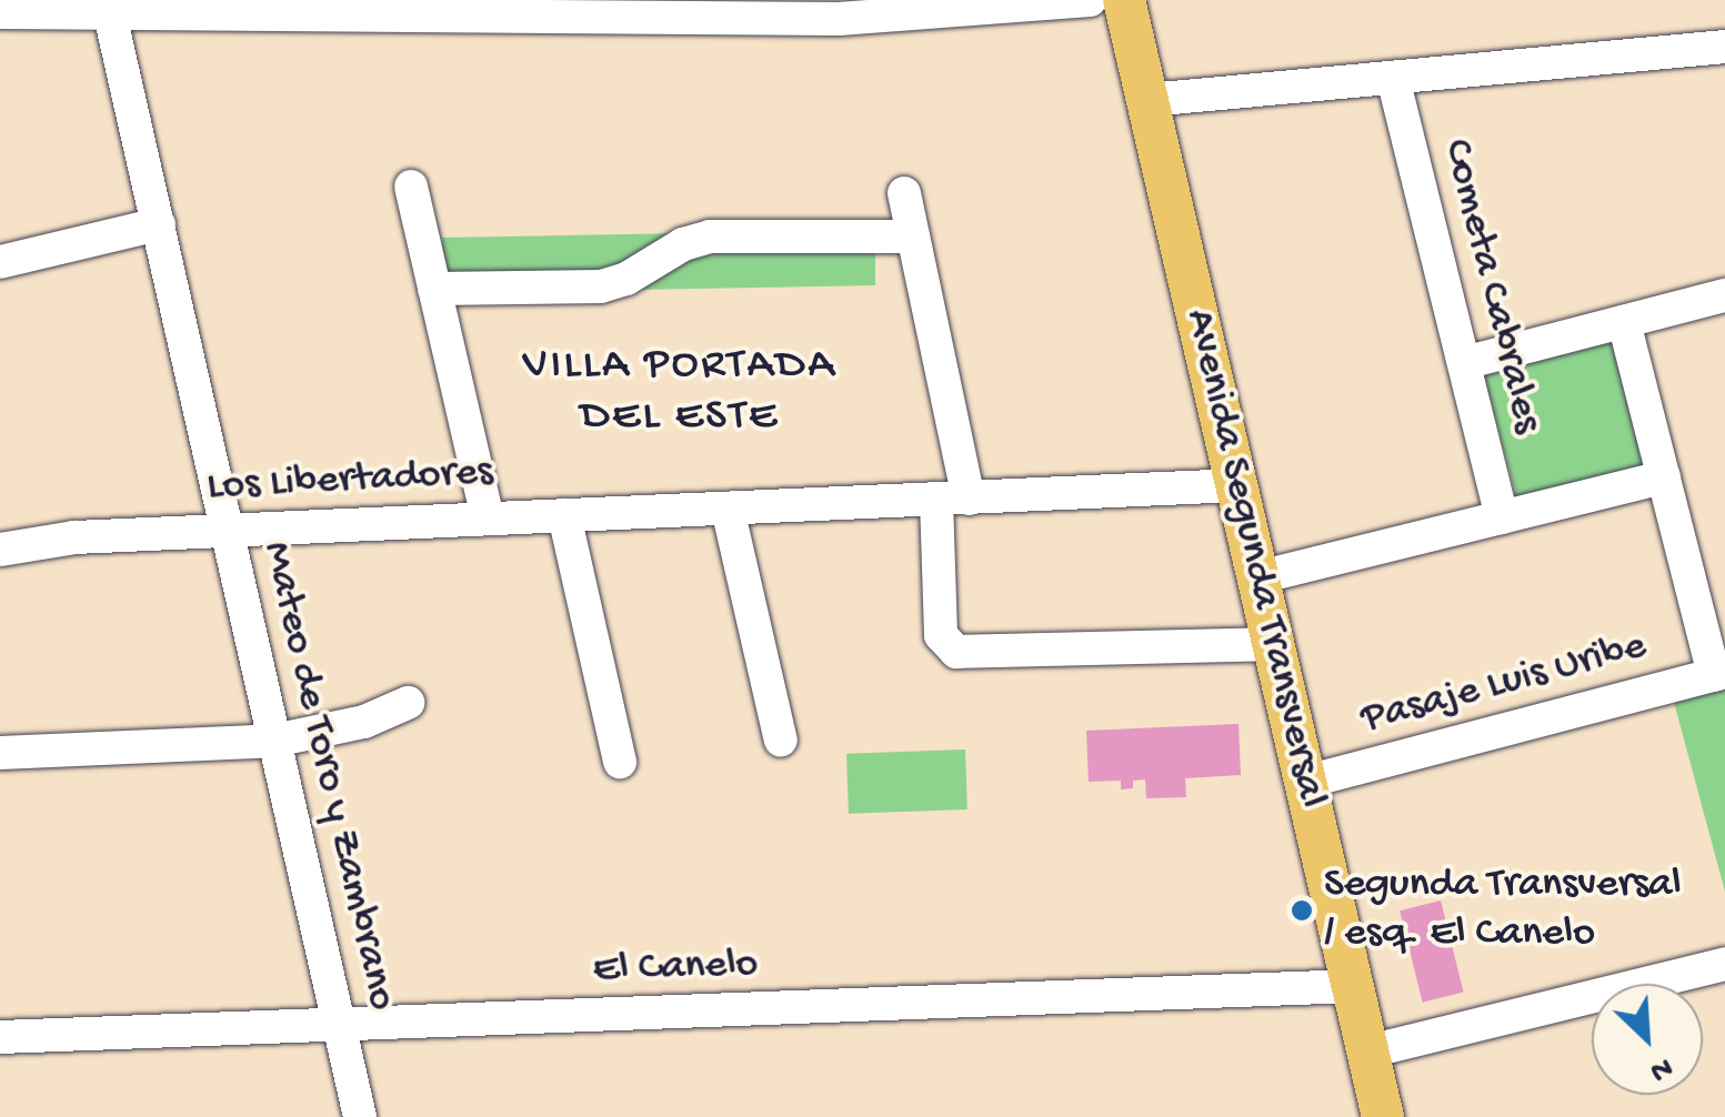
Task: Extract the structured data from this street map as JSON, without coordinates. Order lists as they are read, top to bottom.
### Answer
{
  "streets": {
    "main road": ["Avenida Segunda Transversal"],
    "street": [
      "Cometa Cabrales",
      "Los Libertadores",
      "Pasaje Luis Uribe",
      "Mateo de Toro y Zambrano",
      "El Canelo"
    ]
  },
  "crossings": [
    ["Los Libertadores", "Avenida Segunda Transversal"],
    ["Los Libertadores", "Mateo de Toro y Zambrano"],
    ["Avenida Segunda Transversal", "Pasaje Luis Uribe"],
    ["Avenida Segunda Transversal", "El Canelo"],
    ["Mateo de Toro y Zambrano", "El Canelo"]
  ],
  "districts": ["VILLA PORTADA DEL ESTE"],
  "places": ["Segunda Transversal / esq. El Canelo"],
  "north": "bottom right"
}
